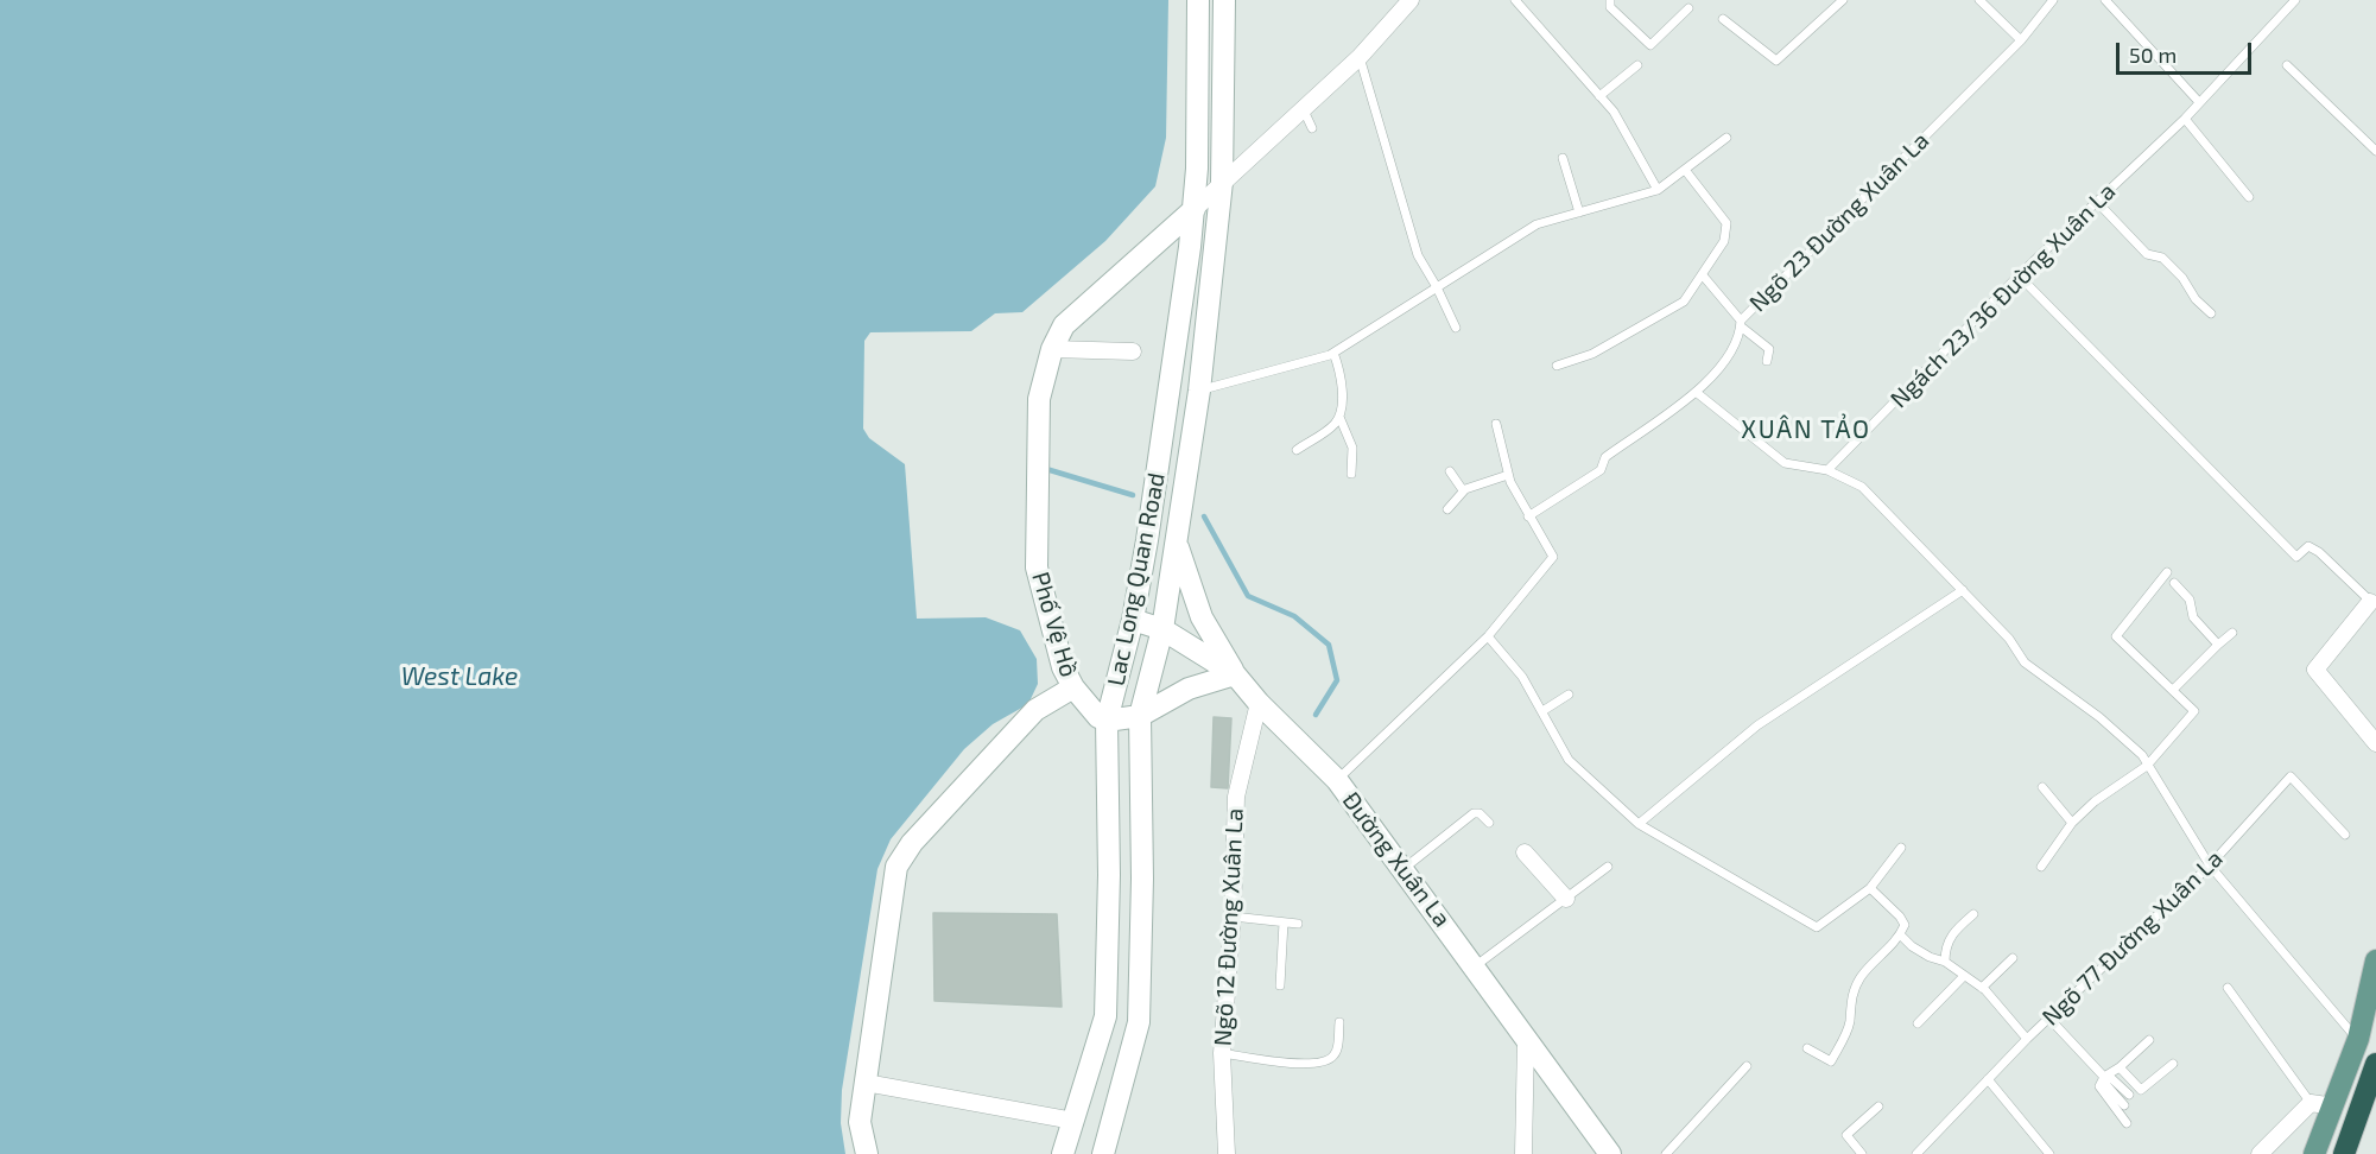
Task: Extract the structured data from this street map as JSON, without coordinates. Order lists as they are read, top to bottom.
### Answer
{
  "streets": {
    "main road": ["Lac Long Quan Road", "Phố Vệ Hồ", "Đường Xuân La"],
    "street": ["Ngõ 12 Đường Xuân La"],
    "lane": ["Ngõ 23 Đường Xuân La", "Ngách 23/36 Đường Xuân La", "Ngõ 77 Đường Xuân La"]
  },
  "crossings": [
    ["Lac Long Quan Road", "Phố Vệ Hồ"],
    ["Lac Long Quan Road", "Đường Xuân La"],
    ["Đường Xuân La", "Ngõ 12 Đường Xuân La"]
  ],
  "districts": ["XUÂN TẢO"],
  "water": ["West Lake"],
  "scale_bar": "50 m"
}
